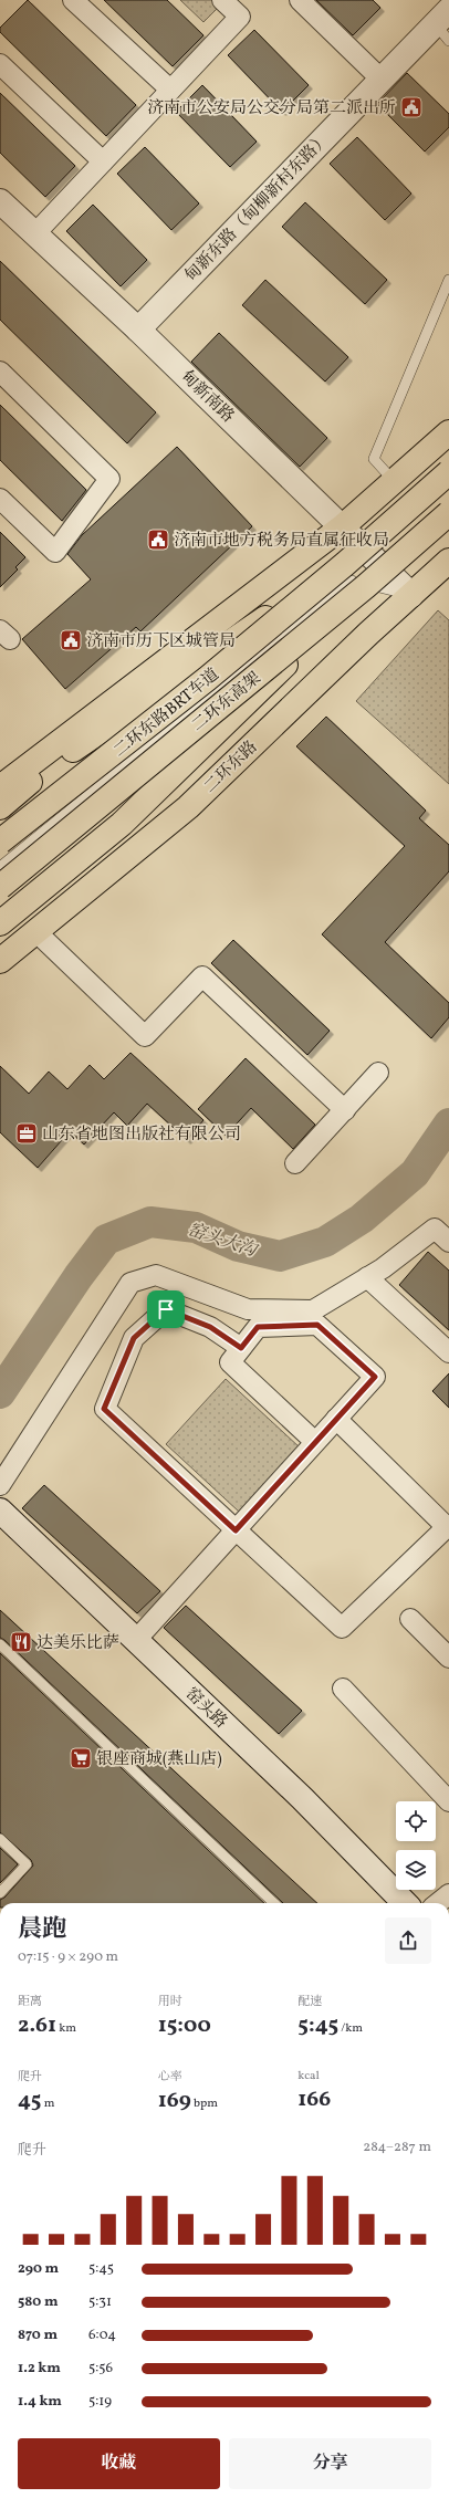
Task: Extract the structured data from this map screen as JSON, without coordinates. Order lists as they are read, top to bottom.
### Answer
{
  "streets": {
    "highway": ["二环东高架", "二环东路"],
    "street": ["甸新东路（甸柳新村东路）", "甸新南路", "窑头路"],
    "lane": ["二环东路BRT车道"]
  },
  "crossings": [
    ["甸新东路（甸柳新村东路）", "甸新南路"],
    ["甸新南路", "二环东路"],
    ["二环东高架", "二环东路BRT车道"]
  ],
  "water": ["窑头大沟"],
  "places": {
    "public building": ["济南市公安局公交分局第二派出所", "济南市地方税务局直属征收局", "济南市历下区城管局"],
    "office": ["山东省地图出版社有限公司"],
    "restaurant": ["达美乐比萨"],
    "supermarket": ["银座商城(燕山店)"]
  },
  "page": {
    "heading": ["晨跑", "07:15 · 9 × 290 m"],
    "stats": [
      ["距离", "2.61 km"],
      ["用时", "15:00"],
      ["配速", "5:45 /km"],
      ["爬升", "45 m"],
      ["心率", "169 bpm"],
      ["kcal", "166"]
    ],
    "chart": ["爬升", "284–287 m"],
    "list": [
      {
        "name": "290 m",
        "note": "5:45"
      },
      {
        "name": "580 m",
        "note": "5:31"
      },
      {
        "name": "870 m",
        "note": "6:04"
      },
      {
        "name": "1.2 km",
        "note": "5:56"
      },
      {
        "name": "1.4 km",
        "note": "5:19"
      }
    ],
    "buttons": ["收藏", "分享"]
  }
}
